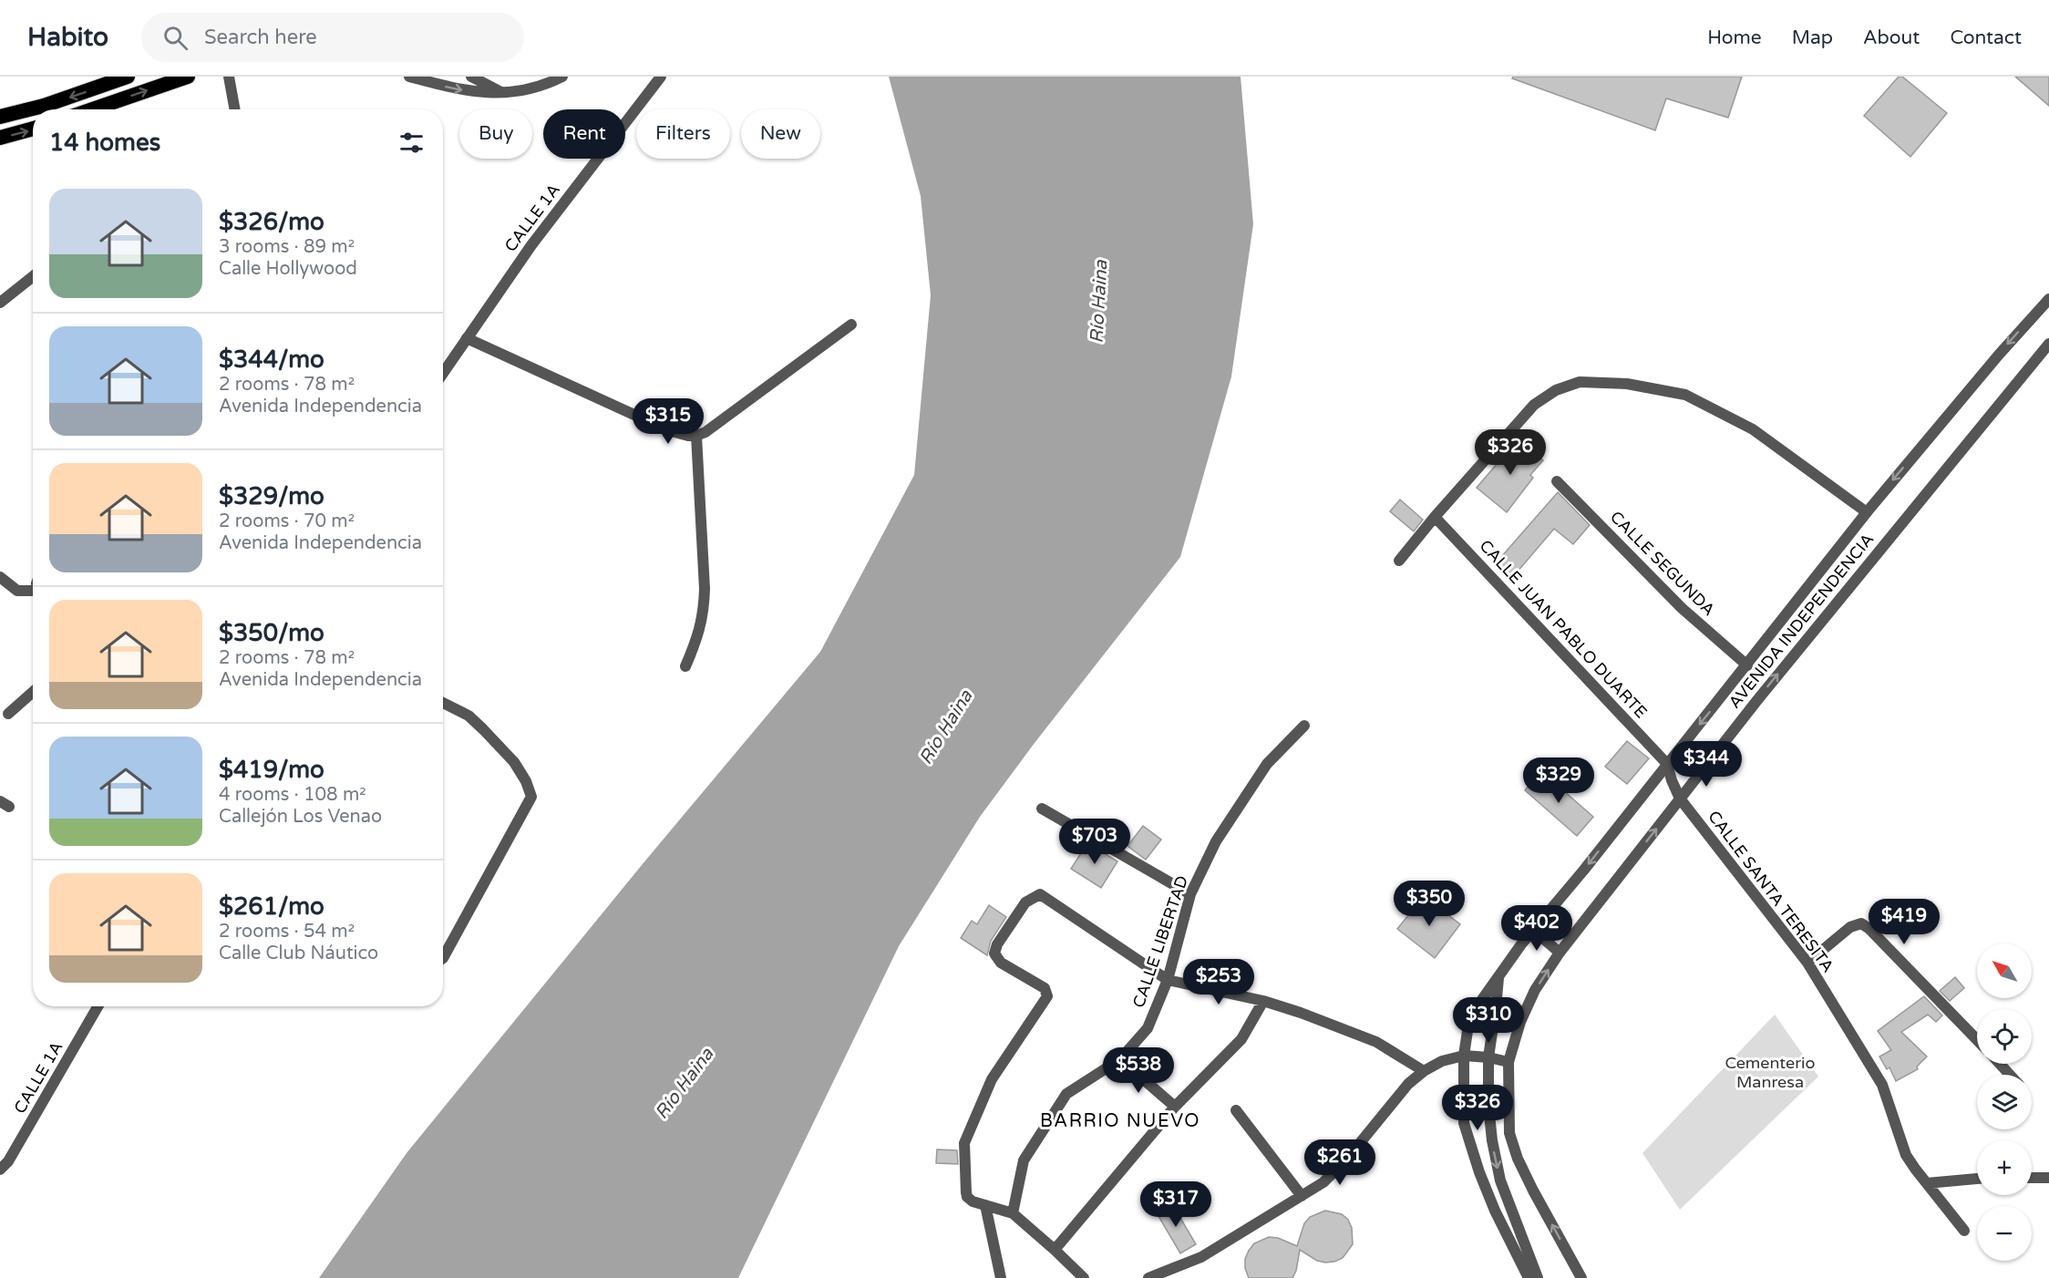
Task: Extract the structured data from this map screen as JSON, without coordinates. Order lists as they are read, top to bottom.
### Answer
{
  "streets": {
    "street": [
      "CALLE 1A",
      "CALLE SEGUNDA",
      "AVENIDA INDEPENDENCIA",
      "CALLE JUAN PABLO DUARTE",
      "CALLE SANTA TERESITA",
      "CALLE LIBERTAD"
    ]
  },
  "crossings": [
    ["CALLE SEGUNDA", "AVENIDA INDEPENDENCIA"],
    ["AVENIDA INDEPENDENCIA", "CALLE JUAN PABLO DUARTE"],
    ["AVENIDA INDEPENDENCIA", "CALLE SANTA TERESITA"],
    ["CALLE JUAN PABLO DUARTE", "CALLE SANTA TERESITA"]
  ],
  "districts": ["BARRIO NUEVO"],
  "water": ["Río Haina"],
  "parks": ["Cementerio Manresa"],
  "north": "top left",
  "page": {
    "header": "Habito",
    "search": "Search here",
    "nav": [
      "Home",
      "Map",
      "About",
      "Contact"
    ],
    "chip": [
      "Buy",
      "Rent",
      "Filters",
      "New"
    ],
    "heading": "14 homes",
    "list": [
      {
        "name": "$326/mo",
        "note": "3 rooms · 89 m² · Calle Hollywood"
      },
      {
        "name": "$344/mo",
        "note": "2 rooms · 78 m² · Avenida Independencia"
      },
      {
        "name": "$329/mo",
        "note": "2 rooms · 70 m² · Avenida Independencia"
      },
      {
        "name": "$350/mo",
        "note": "2 rooms · 78 m² · Avenida Independencia"
      },
      {
        "name": "$419/mo",
        "note": "4 rooms · 108 m² · Callejón Los Venao"
      },
      {
        "name": "$261/mo",
        "note": "2 rooms · 54 m² · Calle Club Náutico"
      }
    ],
    "price": [
      "$315",
      "$326",
      "$344",
      "$329",
      "$703",
      "$350",
      "$419",
      "$402",
      "$253",
      "$310",
      "$538",
      "$326",
      "$261",
      "$317"
    ],
    "map_buttons": ["+", "−"]
  }
}
